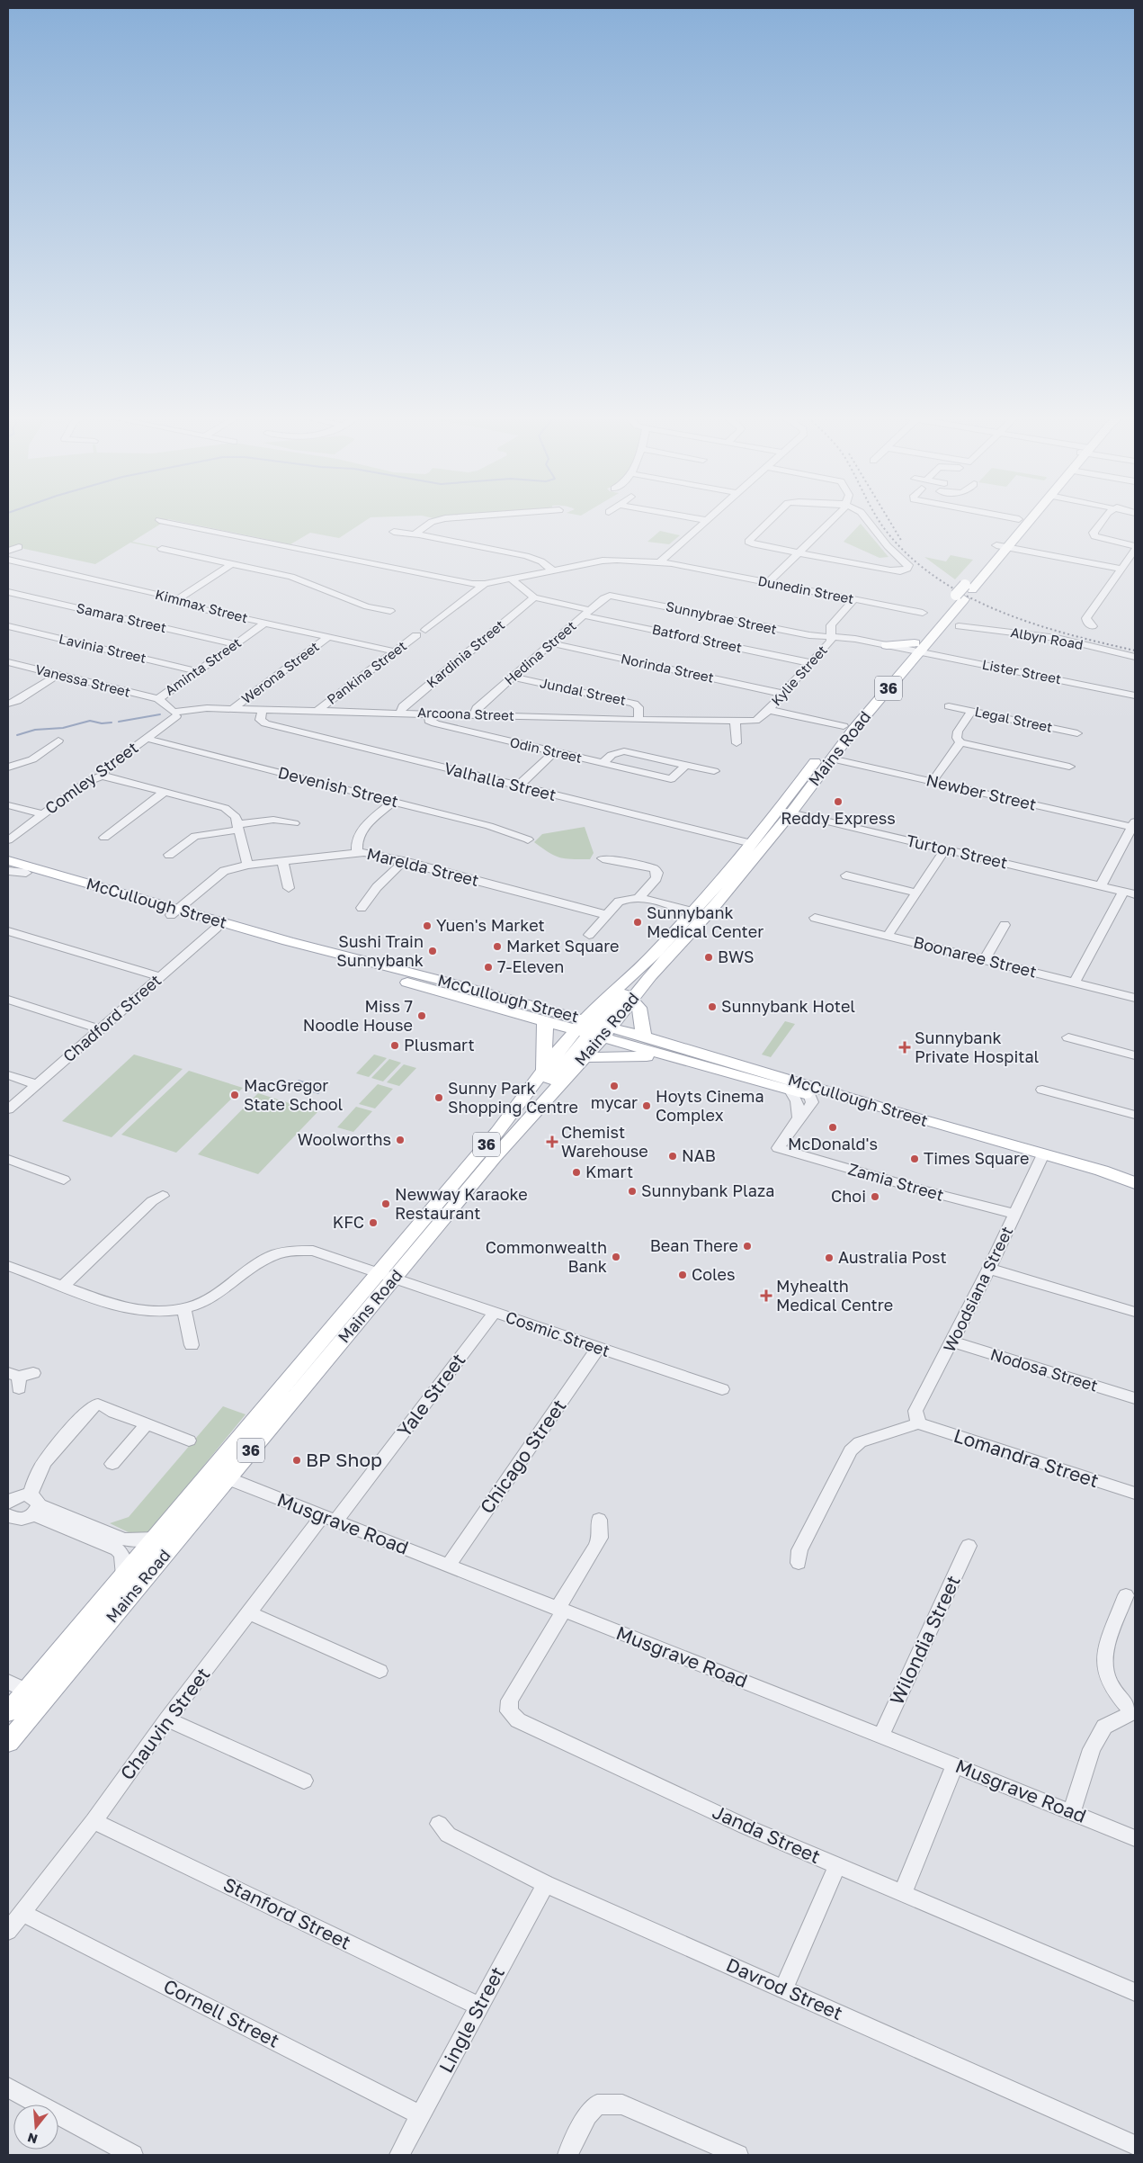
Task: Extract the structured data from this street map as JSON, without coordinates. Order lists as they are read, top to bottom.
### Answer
{
  "streets": {
    "main road": ["36", "Mains Road", "McCullough Street"],
    "street": [
      "Dunedin Street",
      "Kimmax Street",
      "Samara Street",
      "Sunnybrae Street",
      "Batford Street",
      "Albyn Road",
      "Lavinia Street",
      "Hedina Street",
      "Kardinia Street",
      "Aminta Street",
      "Norinda Street",
      "Lister Street",
      "Werona Street",
      "Pankina Street",
      "Kylie Street",
      "Vanessa Street",
      "Jundal Street",
      "Arcoona Street",
      "Legal Street",
      "Odin Street",
      "Comley Street",
      "Valhalla Street",
      "Devenish Street",
      "Newber Street",
      "Turton Street",
      "Marelda Street",
      "Boonaree Street",
      "Chadford Street",
      "Zamia Street",
      "Woodsiana Street",
      "Cosmic Street",
      "Nodosa Street",
      "Yale Street",
      "Chicago Street",
      "Lomandra Street",
      "Musgrave Road",
      "Wilondia Street",
      "Chauvin Street",
      "Janda Street",
      "Stanford Street",
      "Davrod Street",
      "Cornell Street",
      "Lingle Street"
    ]
  },
  "crossings": [
    ["Dunedin Street", "Kylie Street"],
    ["Kimmax Street", "Aminta Street"],
    ["Kimmax Street", "Werona Street"],
    ["Kimmax Street", "Pankina Street"],
    ["Samara Street", "Aminta Street"],
    ["Sunnybrae Street", "Hedina Street"],
    ["Sunnybrae Street", "Kylie Street"],
    ["Batford Street", "Hedina Street"],
    ["Batford Street", "Kardinia Street"],
    ["Batford Street", "Kylie Street"],
    ["Lavinia Street", "Aminta Street"],
    ["Hedina Street", "Norinda Street"],
    ["Hedina Street", "Jundal Street"],
    ["Hedina Street", "Arcoona Street"],
    ["Kardinia Street", "Arcoona Street"],
    ["Aminta Street", "Vanessa Street"],
    ["Aminta Street", "Arcoona Street"],
    ["Aminta Street", "Comley Street"],
    ["Norinda Street", "Kylie Street"],
    ["Lister Street", "Mains Road"],
    ["Werona Street", "Arcoona Street"],
    ["Pankina Street", "Arcoona Street"],
    ["Kylie Street", "Arcoona Street"],
    ["Jundal Street", "Arcoona Street"],
    ["Arcoona Street", "Odin Street"],
    ["Arcoona Street", "Comley Street"],
    ["Arcoona Street", "Valhalla Street"],
    ["Mains Road", "Valhalla Street"],
    ["Mains Road", "Newber Street"],
    ["Mains Road", "Turton Street"],
    ["Mains Road", "McCullough Street"],
    ["Mains Road", "Cosmic Street"],
    ["Mains Road", "Musgrave Road"],
    ["Comley Street", "Devenish Street"],
    ["Marelda Street", "McCullough Street"],
    ["McCullough Street", "Chadford Street"],
    ["McCullough Street", "Woodsiana Street"],
    ["Zamia Street", "Woodsiana Street"],
    ["Woodsiana Street", "Nodosa Street"],
    ["Woodsiana Street", "Lomandra Street"],
    ["Cosmic Street", "Yale Street"],
    ["Cosmic Street", "Chicago Street"],
    ["Yale Street", "Musgrave Road"],
    ["Yale Street", "Chauvin Street"],
    ["Chicago Street", "Musgrave Road"],
    ["Musgrave Road", "Wilondia Street"],
    ["Musgrave Road", "Chauvin Street"],
    ["Musgrave Road", "Janda Street"],
    ["Chauvin Street", "Stanford Street"],
    ["Chauvin Street", "Cornell Street"],
    ["Stanford Street", "Lingle Street"],
    ["Davrod Street", "Lingle Street"],
    ["Cornell Street", "Lingle Street"]
  ],
  "places": {
    "other": [
      "Reddy Express",
      "Sunnybank Medical Center",
      "Yuen's Market",
      "Market Square",
      "Sushi Train Sunnybank",
      "BWS",
      "7-Eleven",
      "Sunnybank Hotel",
      "Miss 7 Noodle House",
      "Plusmart",
      "mycar",
      "MacGregor State School",
      "Sunny Park Shopping Centre",
      "Hoyts Cinema Complex",
      "McDonald's",
      "Woolworths",
      "NAB",
      "Times Square",
      "Kmart",
      "Sunnybank Plaza",
      "Choi",
      "Newway Karaoke Restaurant",
      "KFC",
      "Bean There",
      "Commonwealth Bank",
      "Australia Post",
      "Coles",
      "BP Shop"
    ],
    "health": ["Sunnybank Private Hospital", "Chemist Warehouse", "Myhealth Medical Centre"]
  },
  "north": "bottom"
}
